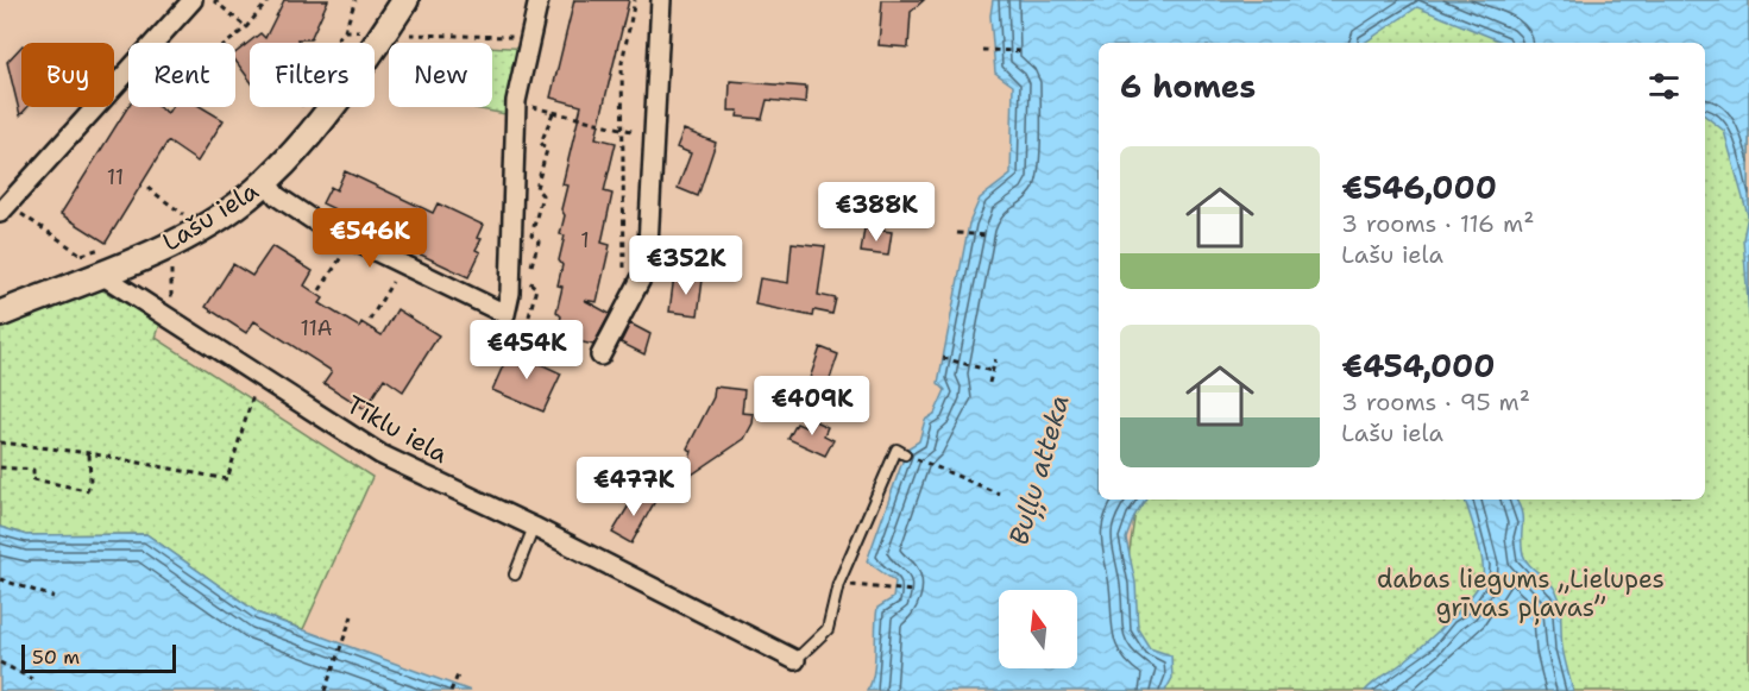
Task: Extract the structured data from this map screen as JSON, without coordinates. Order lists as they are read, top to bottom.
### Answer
{
  "streets": {
    "street": ["Lašu iela", "Tīklu iela"]
  },
  "crossings": [
    ["Lašu iela", "Tīklu iela"]
  ],
  "water": ["Buļļu atteka"],
  "parks": ["dabas liegums „Lielupes grīvas pļavas”"],
  "house_numbers": ["11", "1", "11A"],
  "scale_bar": "50 m",
  "north": "top",
  "page": {
    "chip": [
      "Buy",
      "Rent",
      "Filters",
      "New"
    ],
    "heading": "6 homes",
    "list": [
      {
        "name": "€546,000",
        "note": "3 rooms · 116 m² · Lašu iela"
      },
      {
        "name": "€454,000",
        "note": "3 rooms · 95 m² · Lašu iela"
      }
    ],
    "price": [
      "€388K",
      "€546K",
      "€352K",
      "€454K",
      "€409K",
      "€477K"
    ],
    "scale": "50 m"
  }
}
